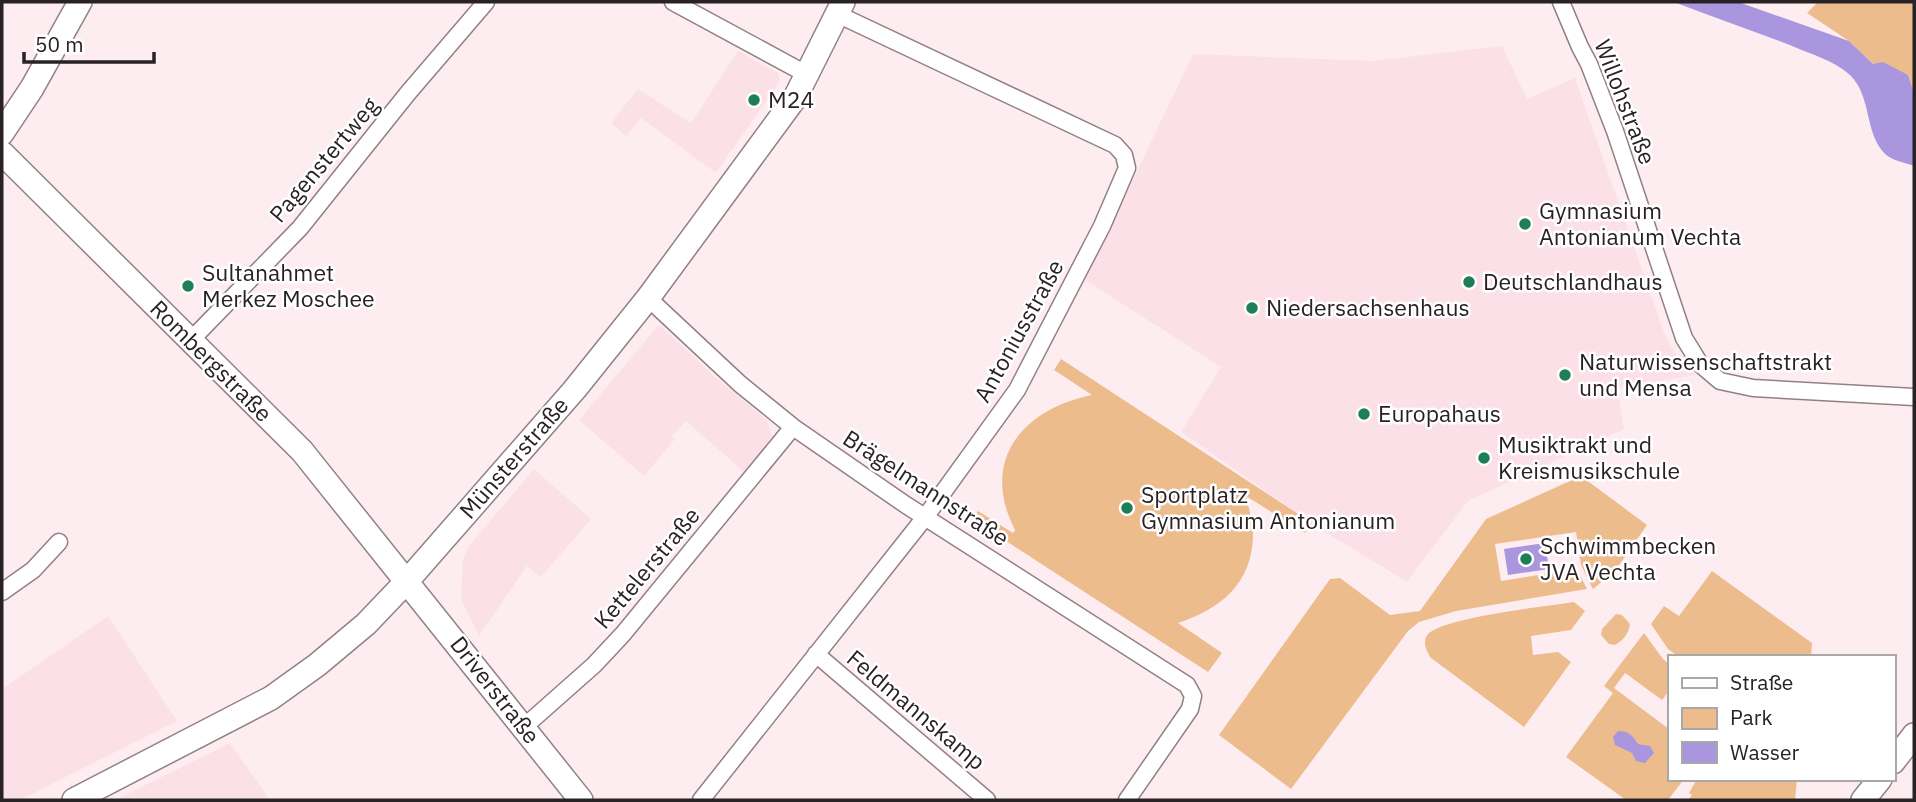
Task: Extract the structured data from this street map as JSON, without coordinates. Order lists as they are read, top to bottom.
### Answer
{
  "streets": {
    "main road": ["Rombergstraße", "Münsterstraße", "Driverstraße"],
    "street": [
      "Willohstraße",
      "Pagenstertweg",
      "Antoniusstraße",
      "Brägelmannstraße",
      "Kettelerstraße",
      "Feldmannskamp"
    ]
  },
  "crossings": [
    ["Pagenstertweg", "Rombergstraße"],
    ["Antoniusstraße", "Münsterstraße"],
    ["Antoniusstraße", "Brägelmannstraße"],
    ["Antoniusstraße", "Feldmannskamp"],
    ["Rombergstraße", "Münsterstraße"],
    ["Rombergstraße", "Driverstraße"],
    ["Münsterstraße", "Brägelmannstraße"],
    ["Münsterstraße", "Driverstraße"],
    ["Brägelmannstraße", "Kettelerstraße"],
    ["Kettelerstraße", "Driverstraße"]
  ],
  "places": [
    "M24",
    "Gymnasium Antonianum Vechta",
    "Deutschlandhaus",
    "Sultanahmet Merkez Moschee",
    "Niedersachsenhaus",
    "Naturwissenschaftstrakt und Mensa",
    "Europahaus",
    "Musiktrakt und Kreismusikschule",
    "Sportplatz Gymnasium Antonianum",
    "Schwimmbecken JVA Vechta"
  ],
  "legend": ["Straße", "Park", "Wasser"],
  "scale_bar": "50 m"
}
